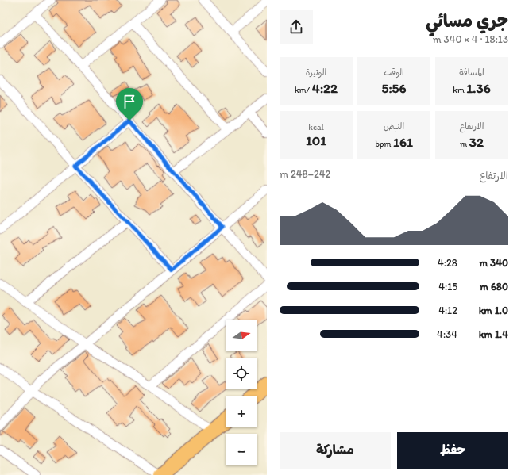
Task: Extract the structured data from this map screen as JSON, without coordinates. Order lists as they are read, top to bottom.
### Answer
{
  "north": "right",
  "page": {
    "heading": ["جري مسائي", "18:13 · 4 × 340 m"],
    "stats": [
      ["المسافة", "1.36 km"],
      ["الوقت", "5:56"],
      ["الوتيرة", "4:22 /km"],
      ["الارتفاع", "32 m"],
      ["النبض", "161 bpm"],
      ["kcal", "101"]
    ],
    "chart": ["الارتفاع", "242–248 m"],
    "list": [
      {
        "name": "340 m",
        "note": "4:28"
      },
      {
        "name": "680 m",
        "note": "4:15"
      },
      {
        "name": "1.0 km",
        "note": "4:12"
      },
      {
        "name": "1.4 km",
        "note": "4:34"
      }
    ],
    "map_buttons": ["+", "−"],
    "buttons": ["حفظ", "مشاركة"]
  }
}
